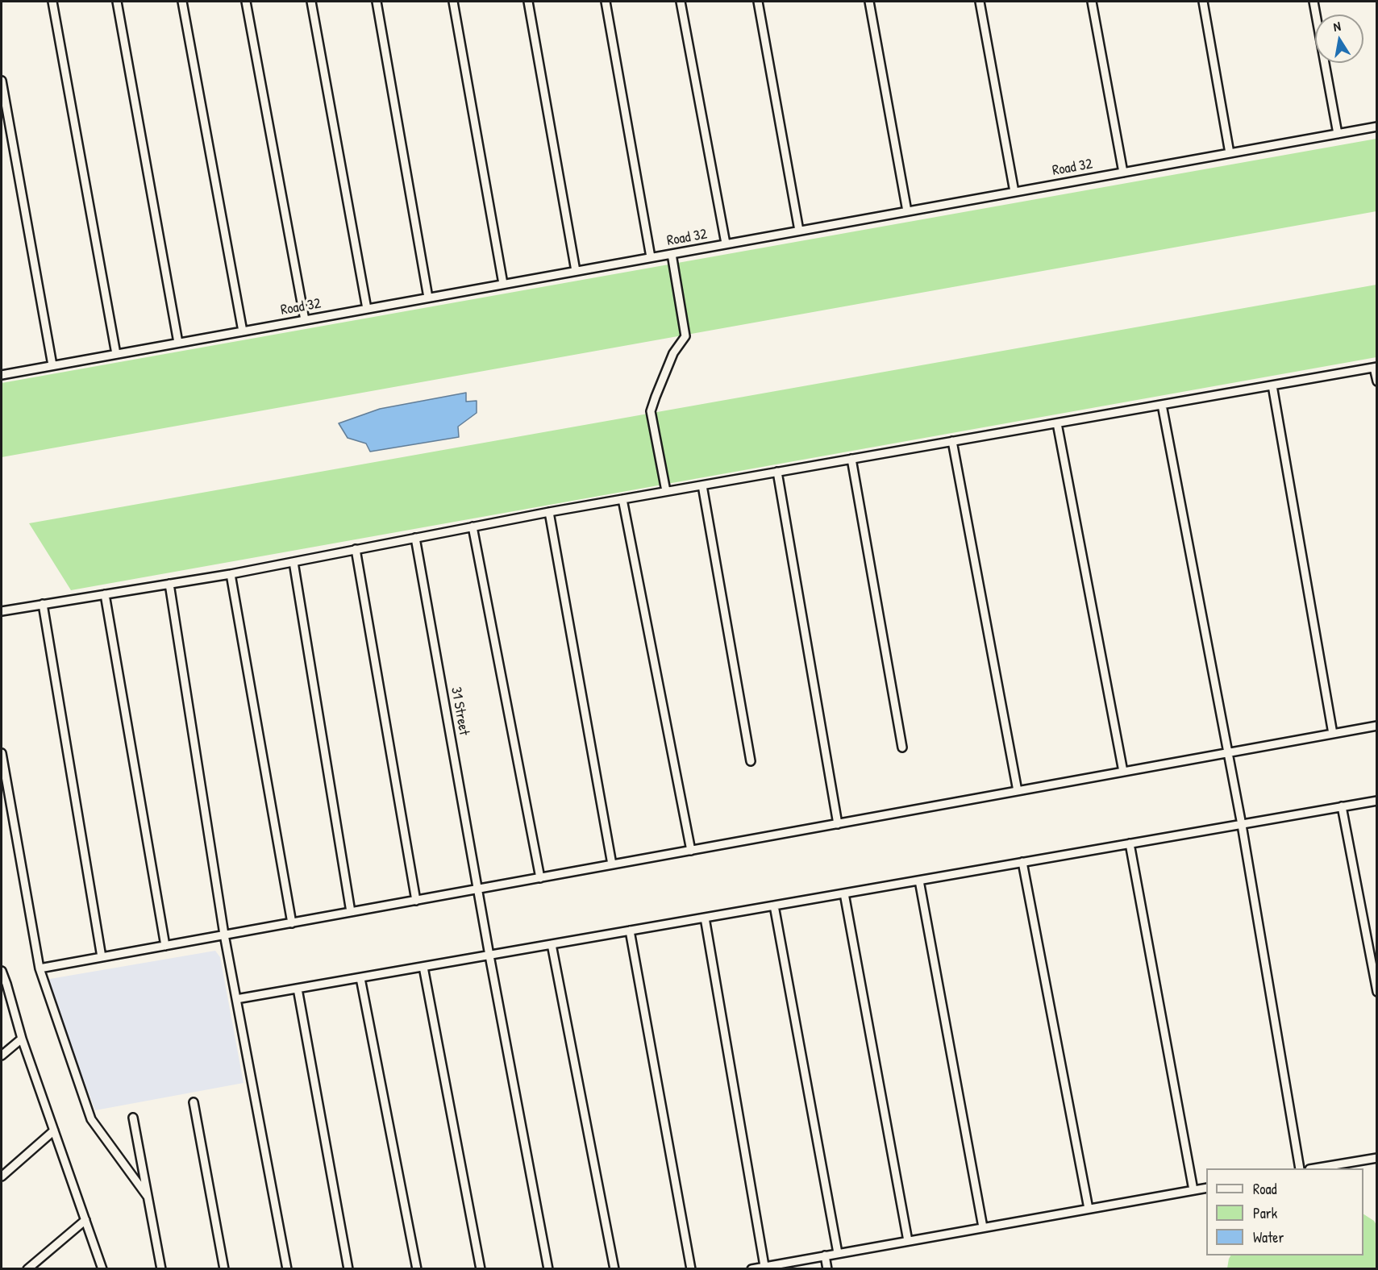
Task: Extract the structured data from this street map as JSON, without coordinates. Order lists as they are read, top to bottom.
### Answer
{
  "streets": {
    "street": ["Road 32", "31 Street"]
  },
  "legend": ["Road", "Park", "Water"],
  "north": "top"
}
